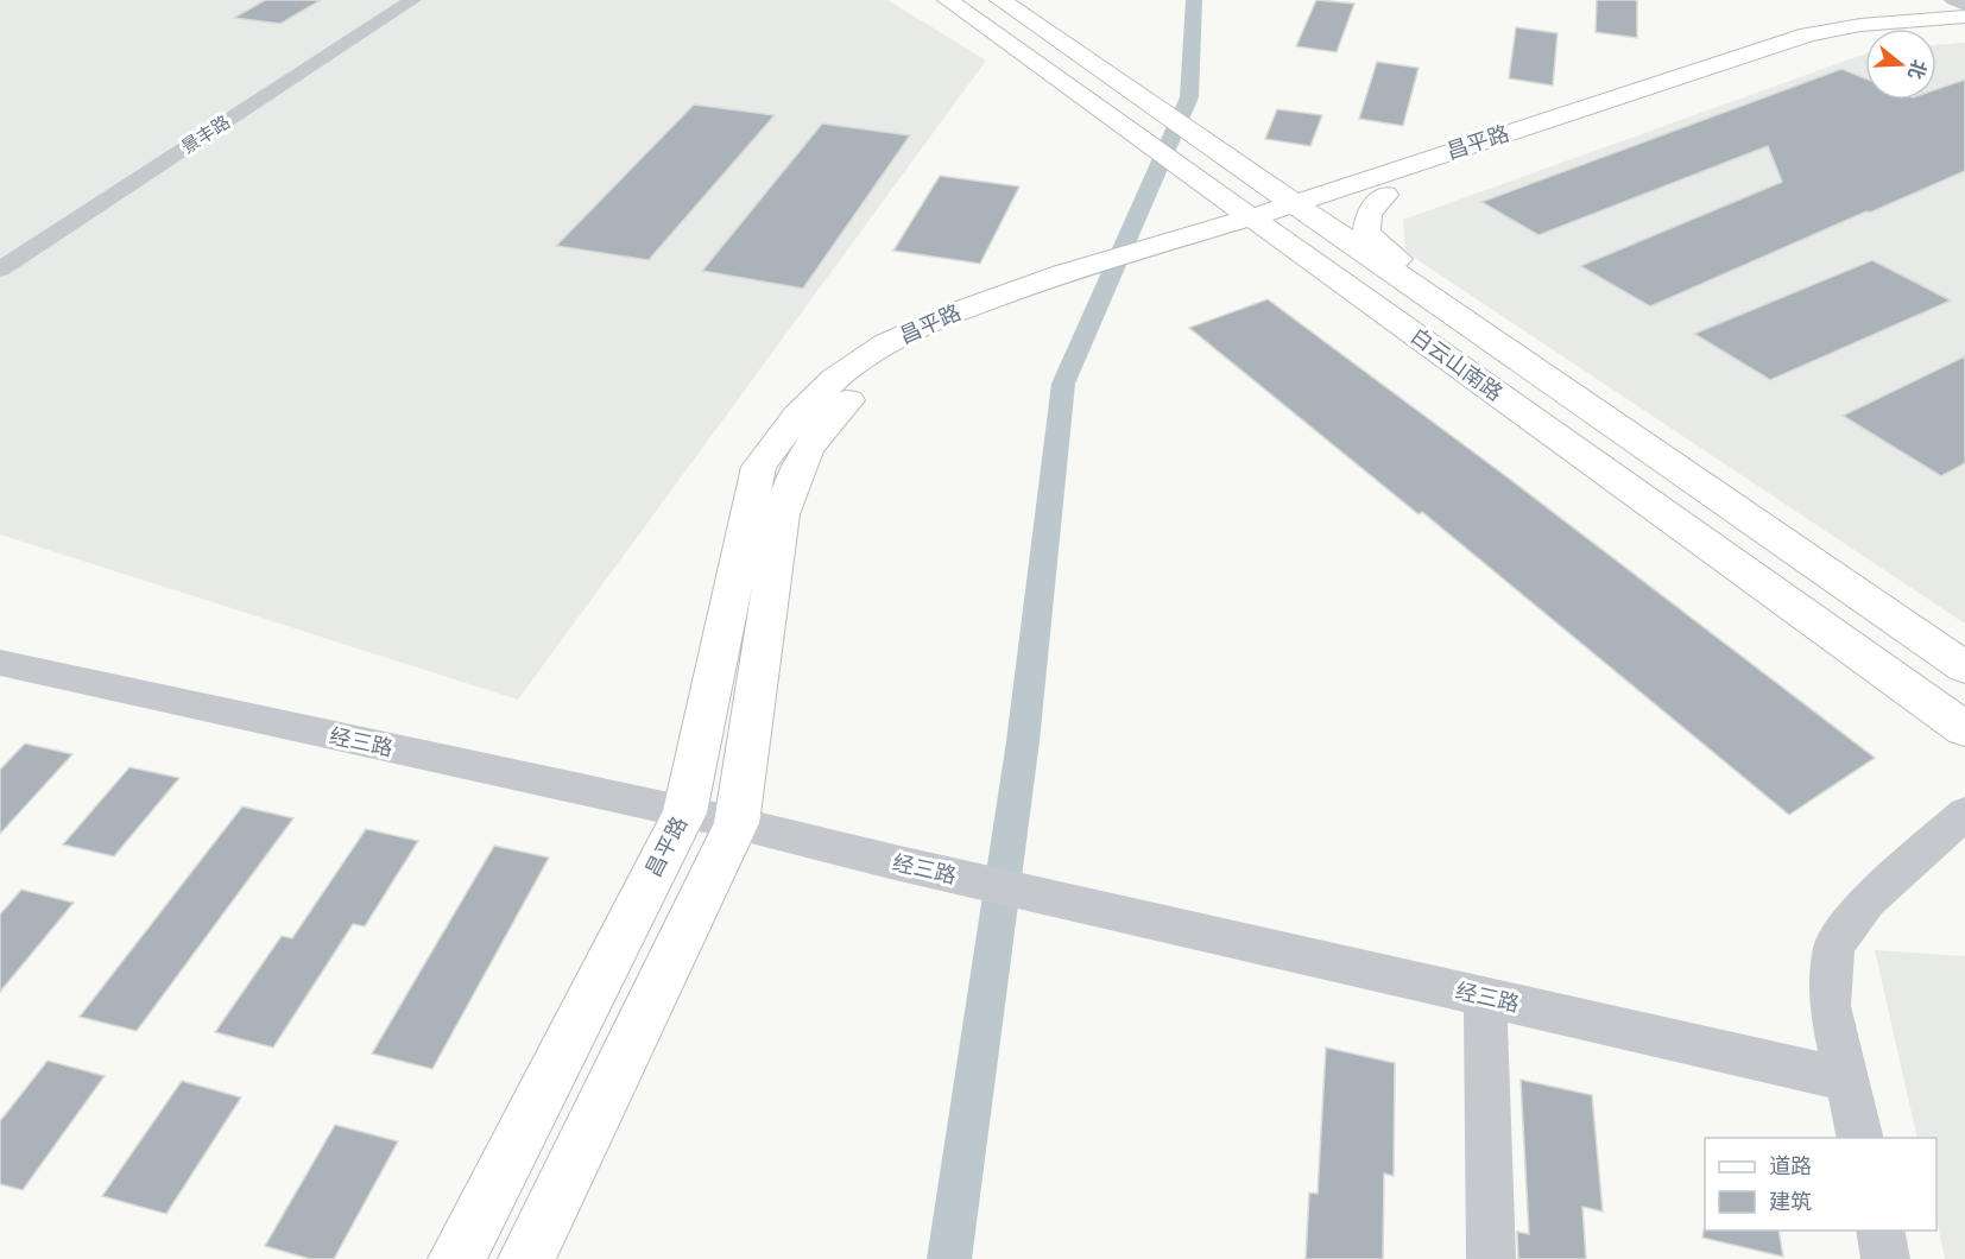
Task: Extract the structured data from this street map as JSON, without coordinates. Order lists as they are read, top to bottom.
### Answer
{
  "streets": {
    "main road": ["昌平路", "白云山南路"],
    "street": ["景丰路", "经三路"]
  },
  "crossings": [
    ["昌平路", "白云山南路"],
    ["昌平路", "经三路"]
  ],
  "legend": ["道路", "建筑"],
  "north": "right"
}
